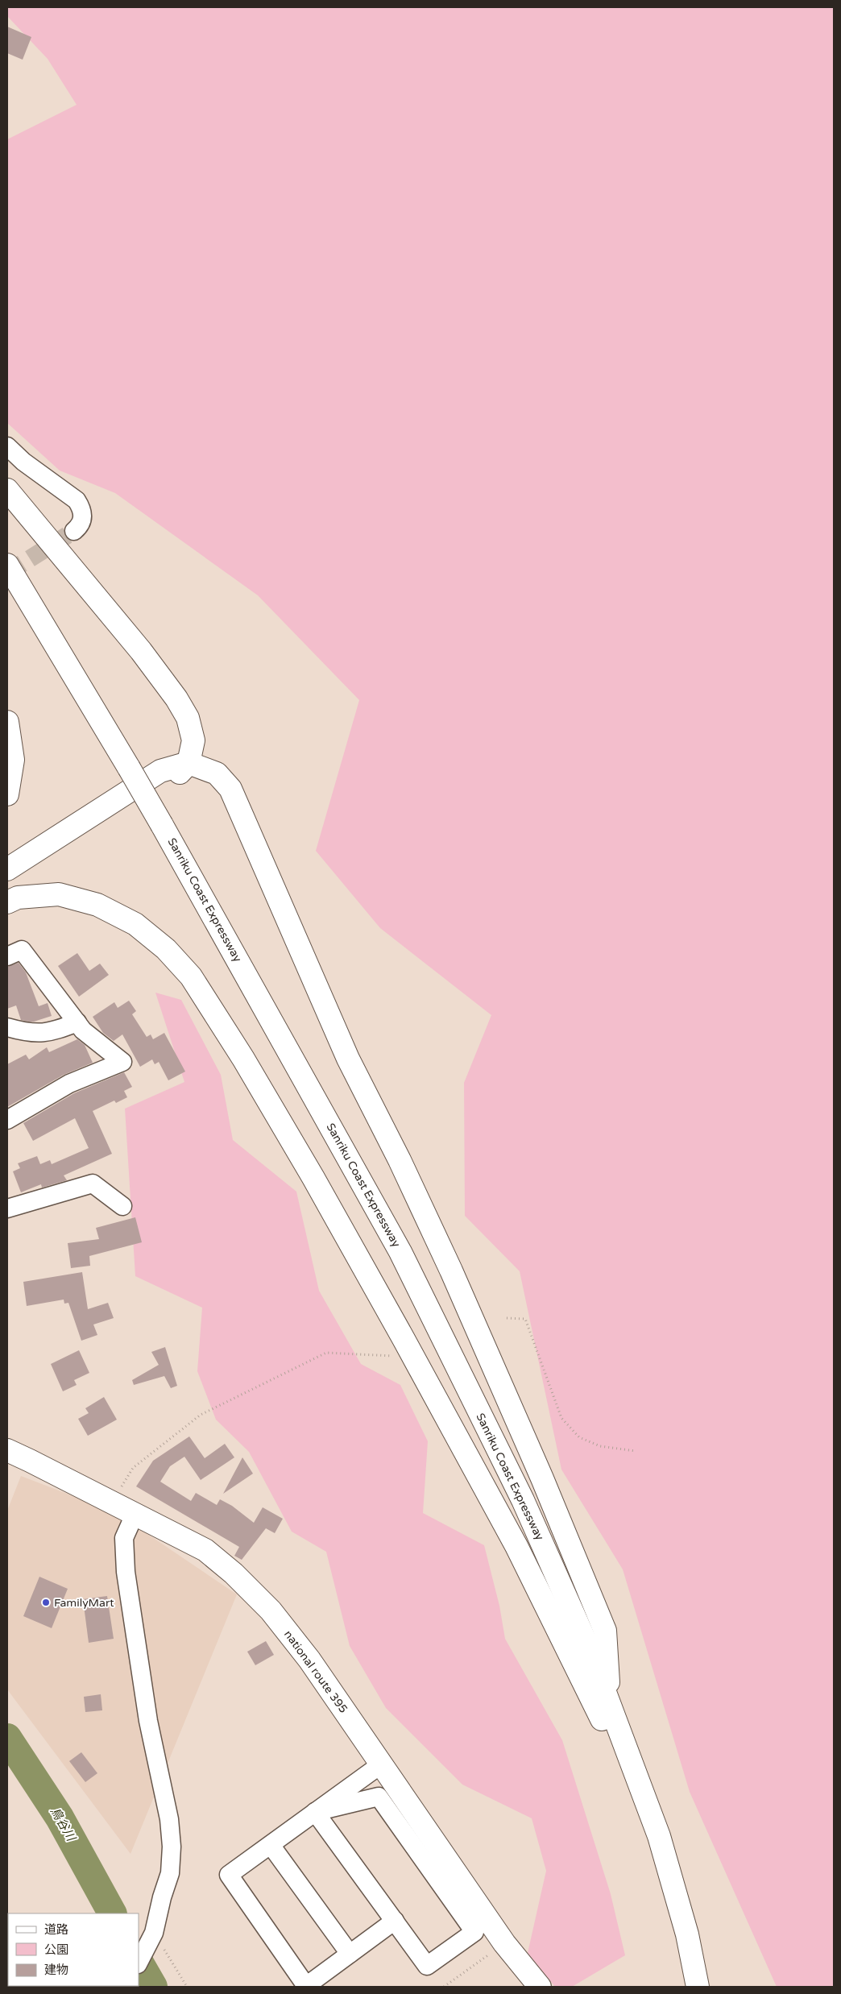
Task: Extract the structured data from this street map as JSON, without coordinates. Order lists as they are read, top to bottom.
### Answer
{
  "streets": {
    "highway": ["Sanriku Coast Expressway", "national route 395"]
  },
  "water": ["鳥谷川"],
  "places": ["FamilyMart"],
  "legend": ["道路", "公園", "建物"]
}
